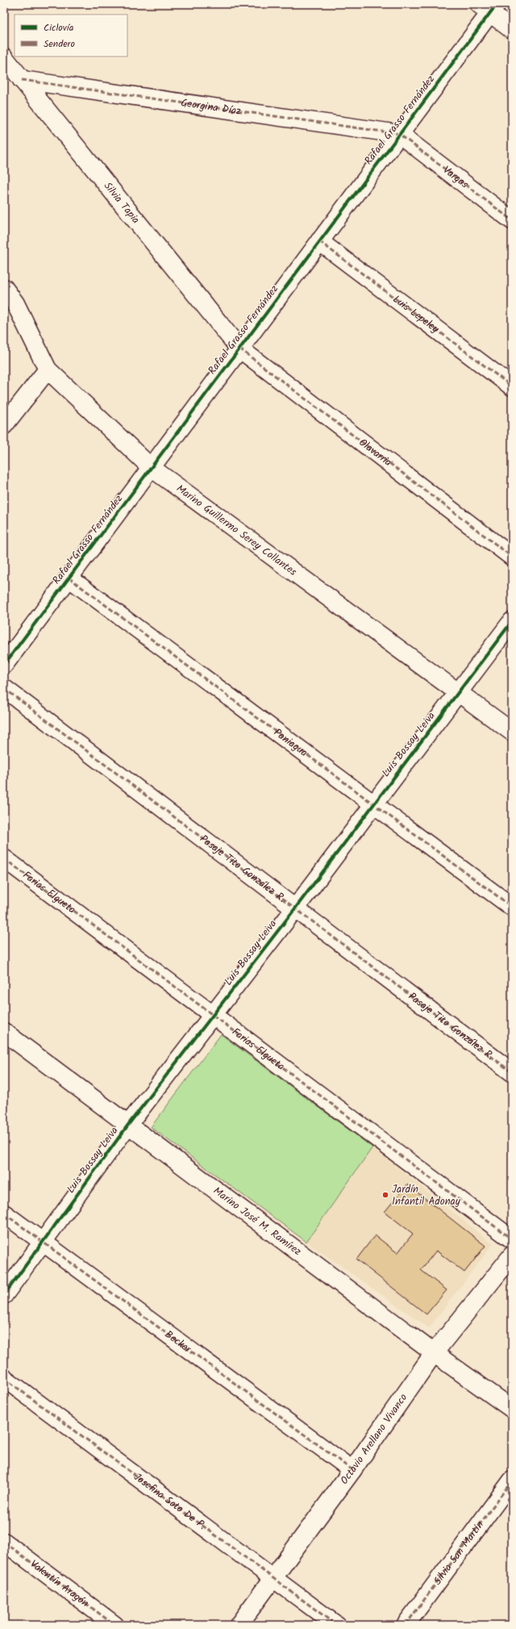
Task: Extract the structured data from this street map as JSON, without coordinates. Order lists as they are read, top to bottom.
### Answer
{
  "streets": {
    "street": [
      "Georgina Díaz",
      "Rafael Grasso Fernández",
      "Vargas",
      "Silvia Tapia",
      "Luis Lepeley",
      "Olavarria",
      "Marino Guillermo Serey Collantes",
      "Paniagua",
      "Luis Bossay Leiva",
      "Pasaje Tito González R.",
      "Farias Elgueta",
      "Marino José M. Ramírez",
      "Becker",
      "Octavio Arellano Vivanco",
      "Josefina Soto De P.",
      "Silvia San Martin",
      "Valentín Aragón"
    ]
  },
  "crossings": [
    ["Georgina Díaz", "Rafael Grasso Fernández"],
    ["Georgina Díaz", "Vargas"],
    ["Georgina Díaz", "Silvia Tapia"],
    ["Rafael Grasso Fernández", "Vargas"],
    ["Rafael Grasso Fernández", "Silvia Tapia"],
    ["Rafael Grasso Fernández", "Luis Lepeley"],
    ["Rafael Grasso Fernández", "Olavarria"],
    ["Rafael Grasso Fernández", "Marino Guillermo Serey Collantes"],
    ["Rafael Grasso Fernández", "Paniagua"],
    ["Silvia Tapia", "Olavarria"],
    ["Marino Guillermo Serey Collantes", "Luis Bossay Leiva"],
    ["Paniagua", "Luis Bossay Leiva"],
    ["Luis Bossay Leiva", "Pasaje Tito González R."],
    ["Luis Bossay Leiva", "Farias Elgueta"],
    ["Luis Bossay Leiva", "Marino José M. Ramírez"],
    ["Luis Bossay Leiva", "Becker"],
    ["Marino José M. Ramírez", "Octavio Arellano Vivanco"],
    ["Becker", "Octavio Arellano Vivanco"],
    ["Octavio Arellano Vivanco", "Josefina Soto De P."]
  ],
  "places": ["Jardín Infantil Adonay"],
  "legend": ["Ciclovía", "Sendero"]
}
